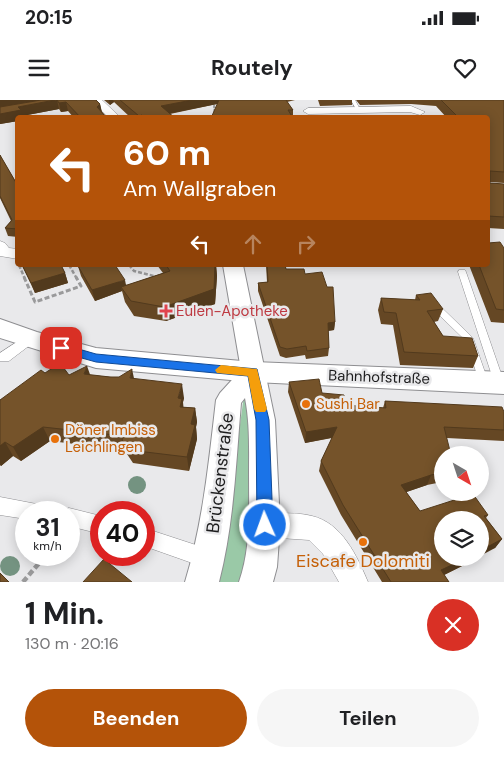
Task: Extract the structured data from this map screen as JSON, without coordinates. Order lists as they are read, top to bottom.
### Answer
{
  "streets": {
    "main road": ["Bahnhofstraße"],
    "street": ["Brückenstraße"]
  },
  "crossings": [
    ["Bahnhofstraße", "Brückenstraße"]
  ],
  "places": {
    "health": ["Eulen-Apotheke"],
    "other": ["Sushi Bar", "Döner Imbiss Leichlingen", "Eiscafe Dolomiti"]
  },
  "north": "bottom right",
  "page": {
    "status": "20:15",
    "header": "Routely",
    "turn": ["60 m", "Am Wallgraben"],
    "speed": "31 km/h",
    "limit": "40",
    "heading": ["1 Min.", "130 m · 20:16"],
    "buttons": ["Beenden", "Teilen"]
  }
}
